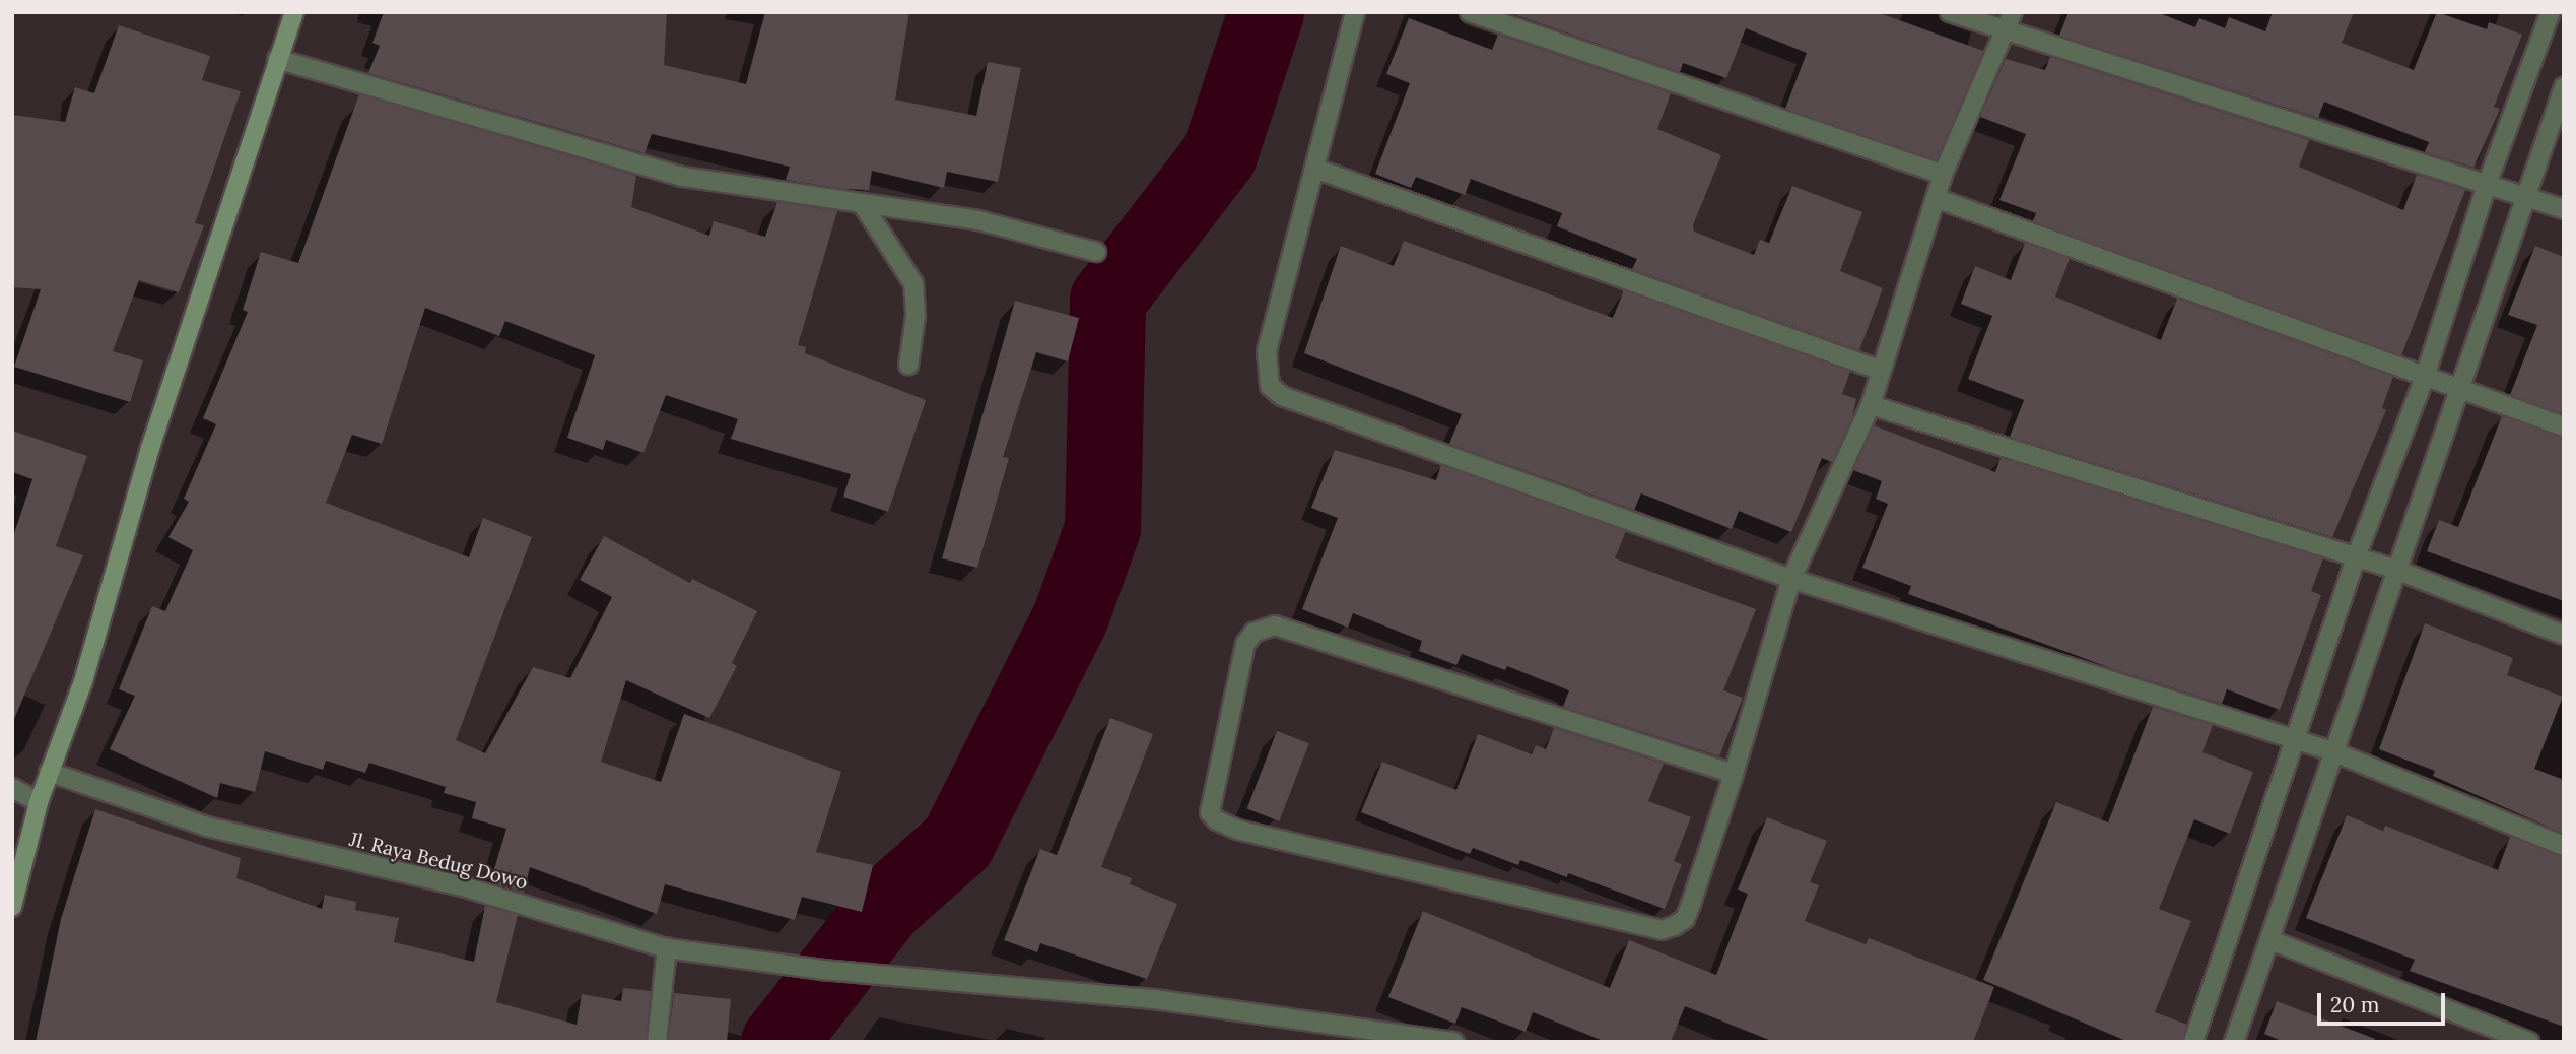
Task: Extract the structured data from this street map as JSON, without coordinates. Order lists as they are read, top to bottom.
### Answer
{
  "streets": {
    "street": ["Jl. Raya Bedug Dowo"]
  },
  "scale_bar": "20 m"
}
